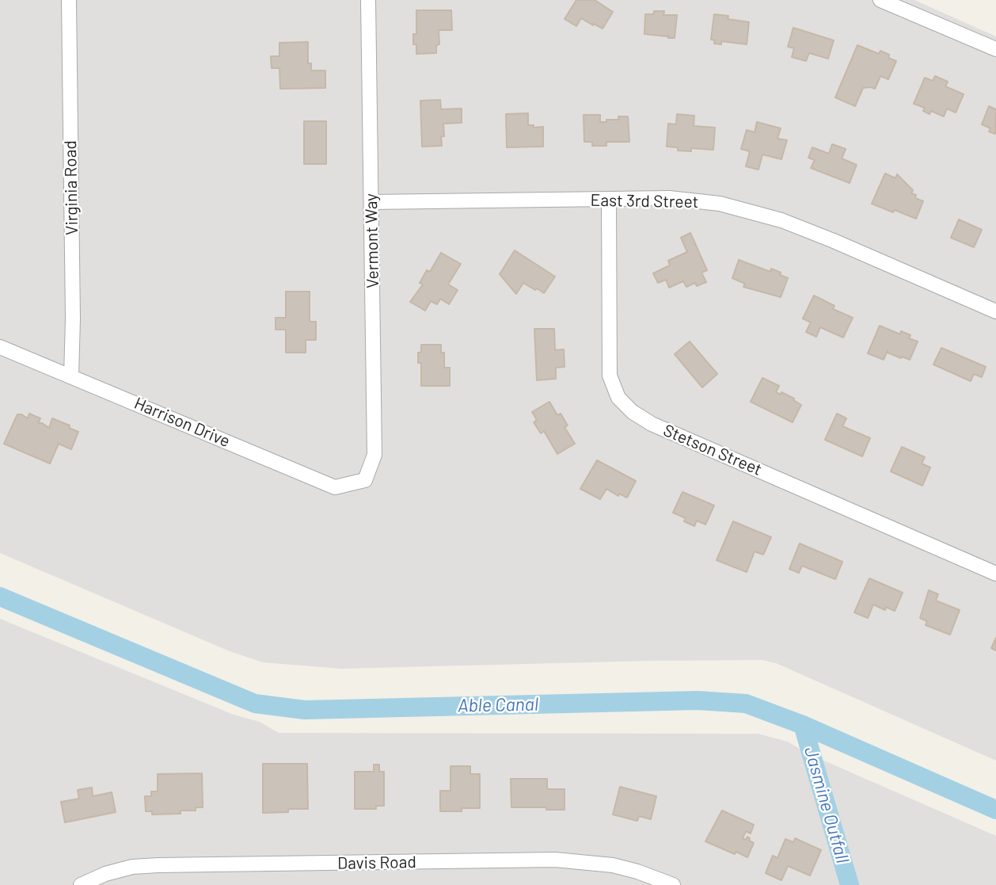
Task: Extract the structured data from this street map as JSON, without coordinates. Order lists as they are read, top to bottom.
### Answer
{
  "streets": {
    "street": [
      "Virginia Road",
      "East 3rd Street",
      "Vermont Way",
      "Harrison Drive",
      "Stetson Street",
      "Davis Road"
    ]
  },
  "crossings": [
    ["Virginia Road", "Harrison Drive"],
    ["East 3rd Street", "Vermont Way"],
    ["East 3rd Street", "Stetson Street"],
    ["Vermont Way", "Harrison Drive"]
  ],
  "water": ["Able Canal", "Jasmine Outfall"]
}
